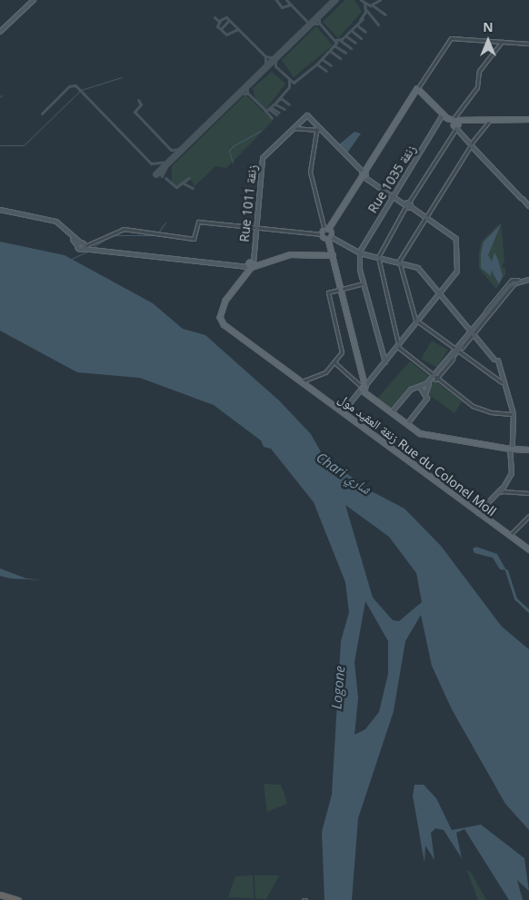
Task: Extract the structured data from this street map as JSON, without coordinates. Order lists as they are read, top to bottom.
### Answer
{
  "streets": {
    "main road": ["Rue 1035 زنقة", "Rue 1011 زنقة", "زنقة العقيد مول Rue du Colonel Moll"]
  },
  "crossings": [
    ["Rue 1011 زنقة", "زنقة العقيد مول Rue du Colonel Moll"]
  ],
  "water": ["Chari شاري", "Logone"],
  "north": "top"
}
